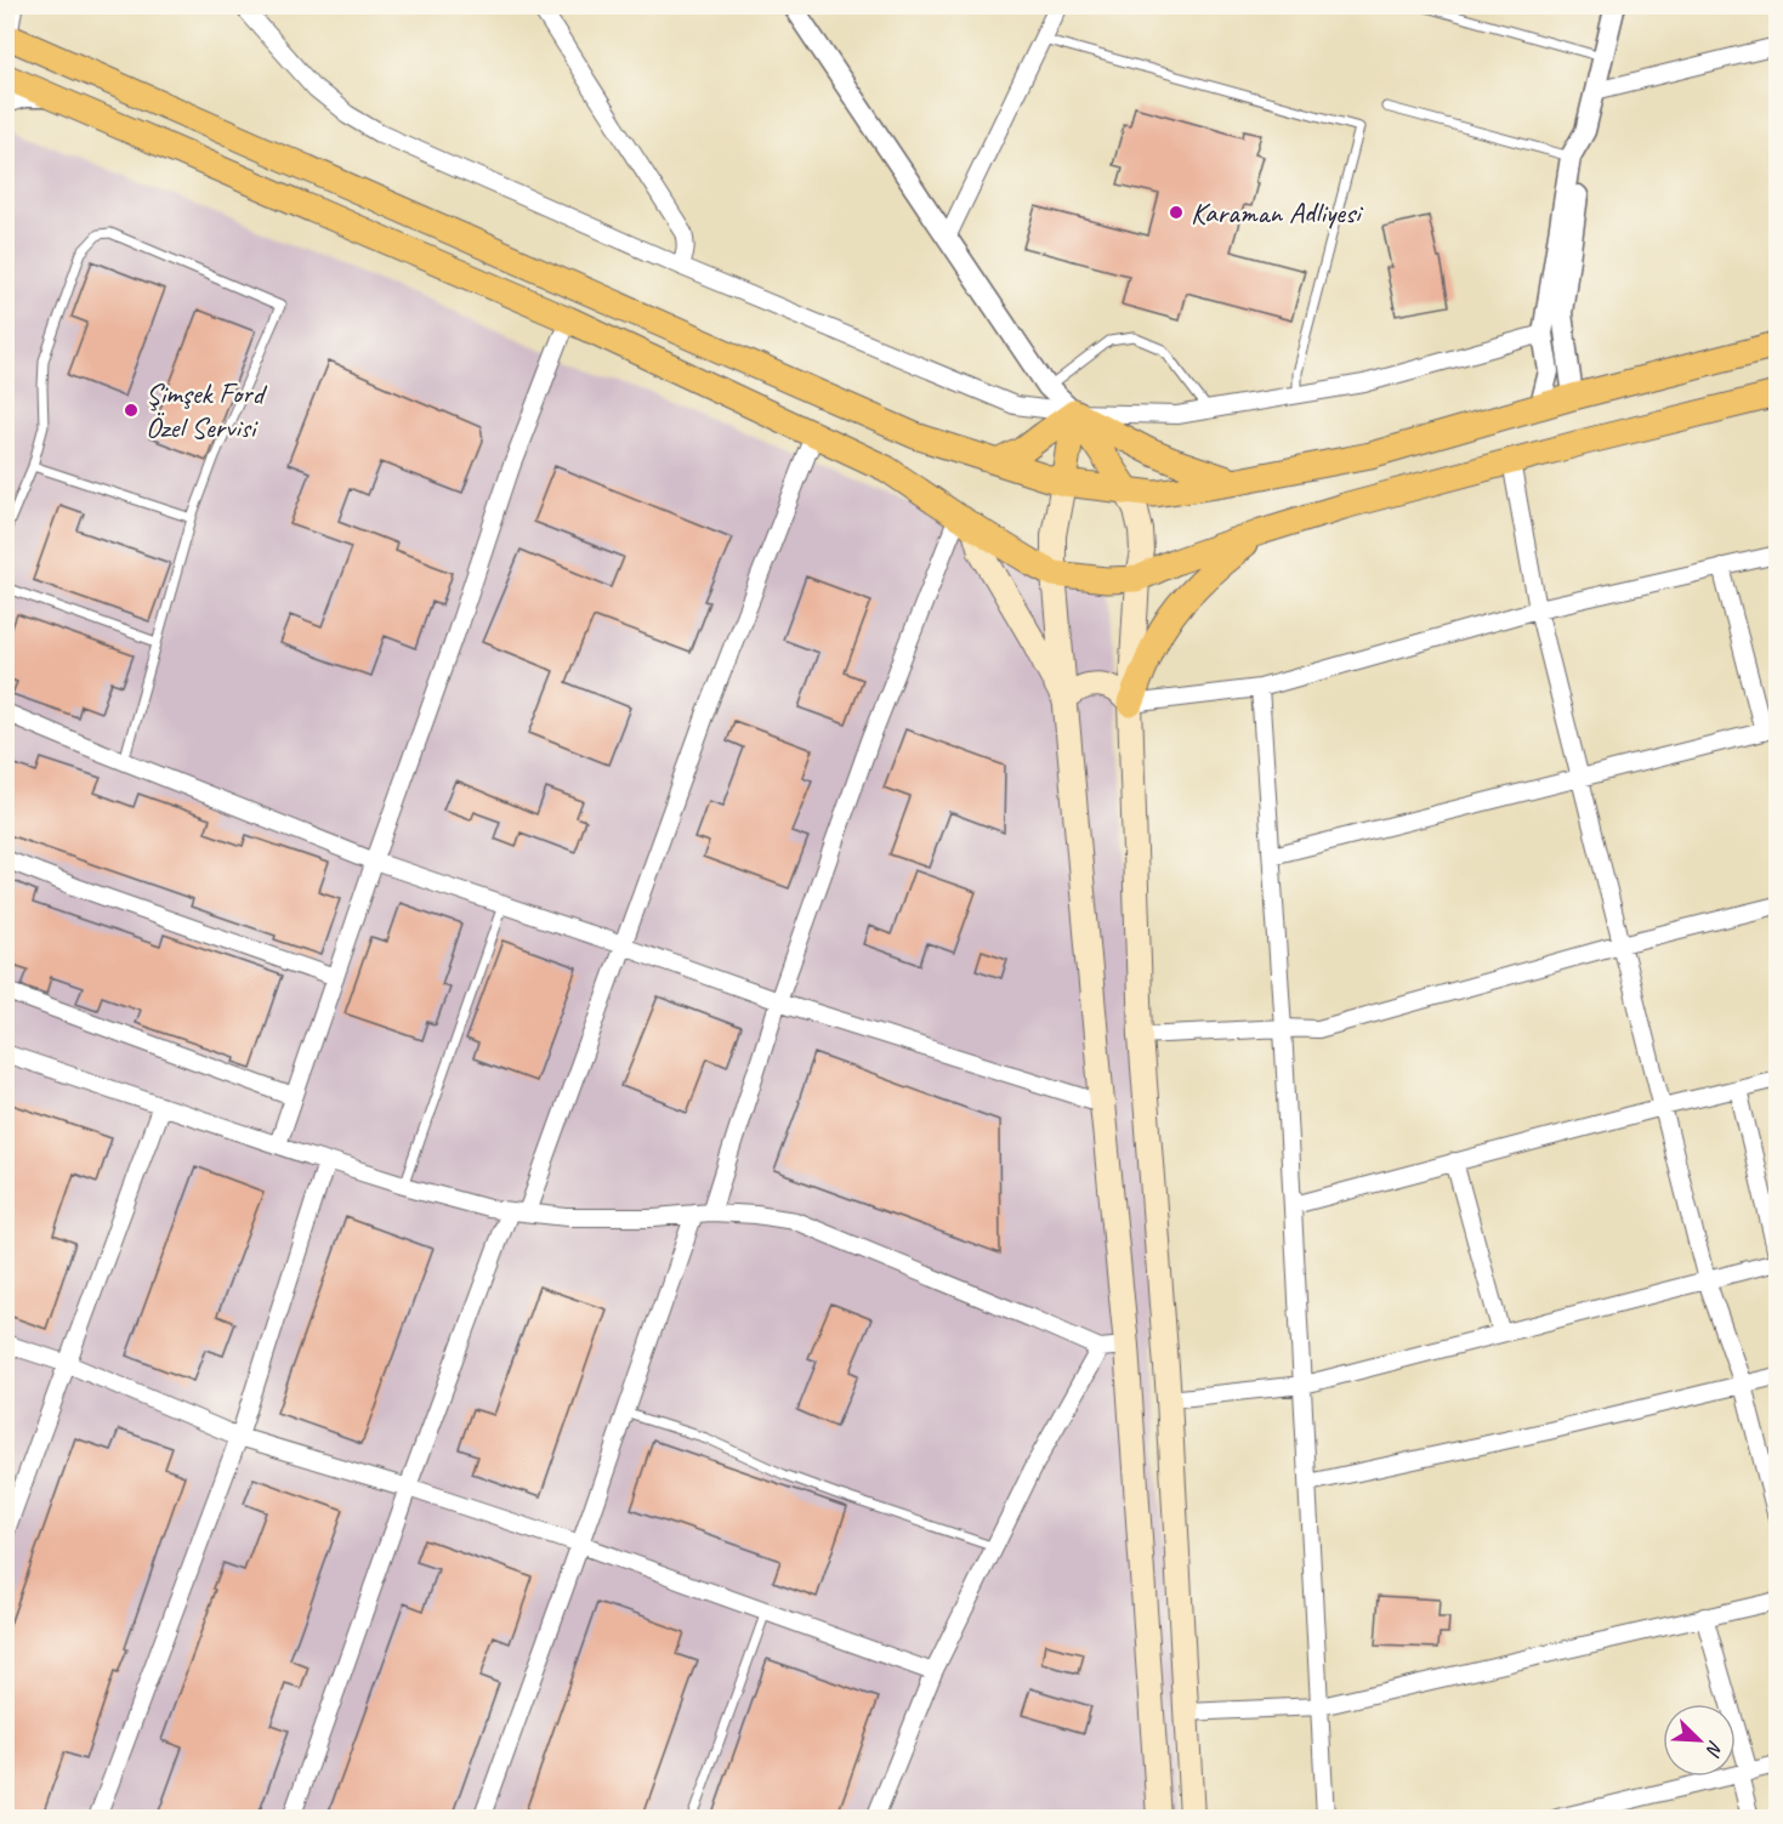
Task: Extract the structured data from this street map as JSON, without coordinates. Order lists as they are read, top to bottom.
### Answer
{
  "places": ["Karaman Adliyesi", "Şimşek Ford Özel Servisi"],
  "north": "bottom right"
}
